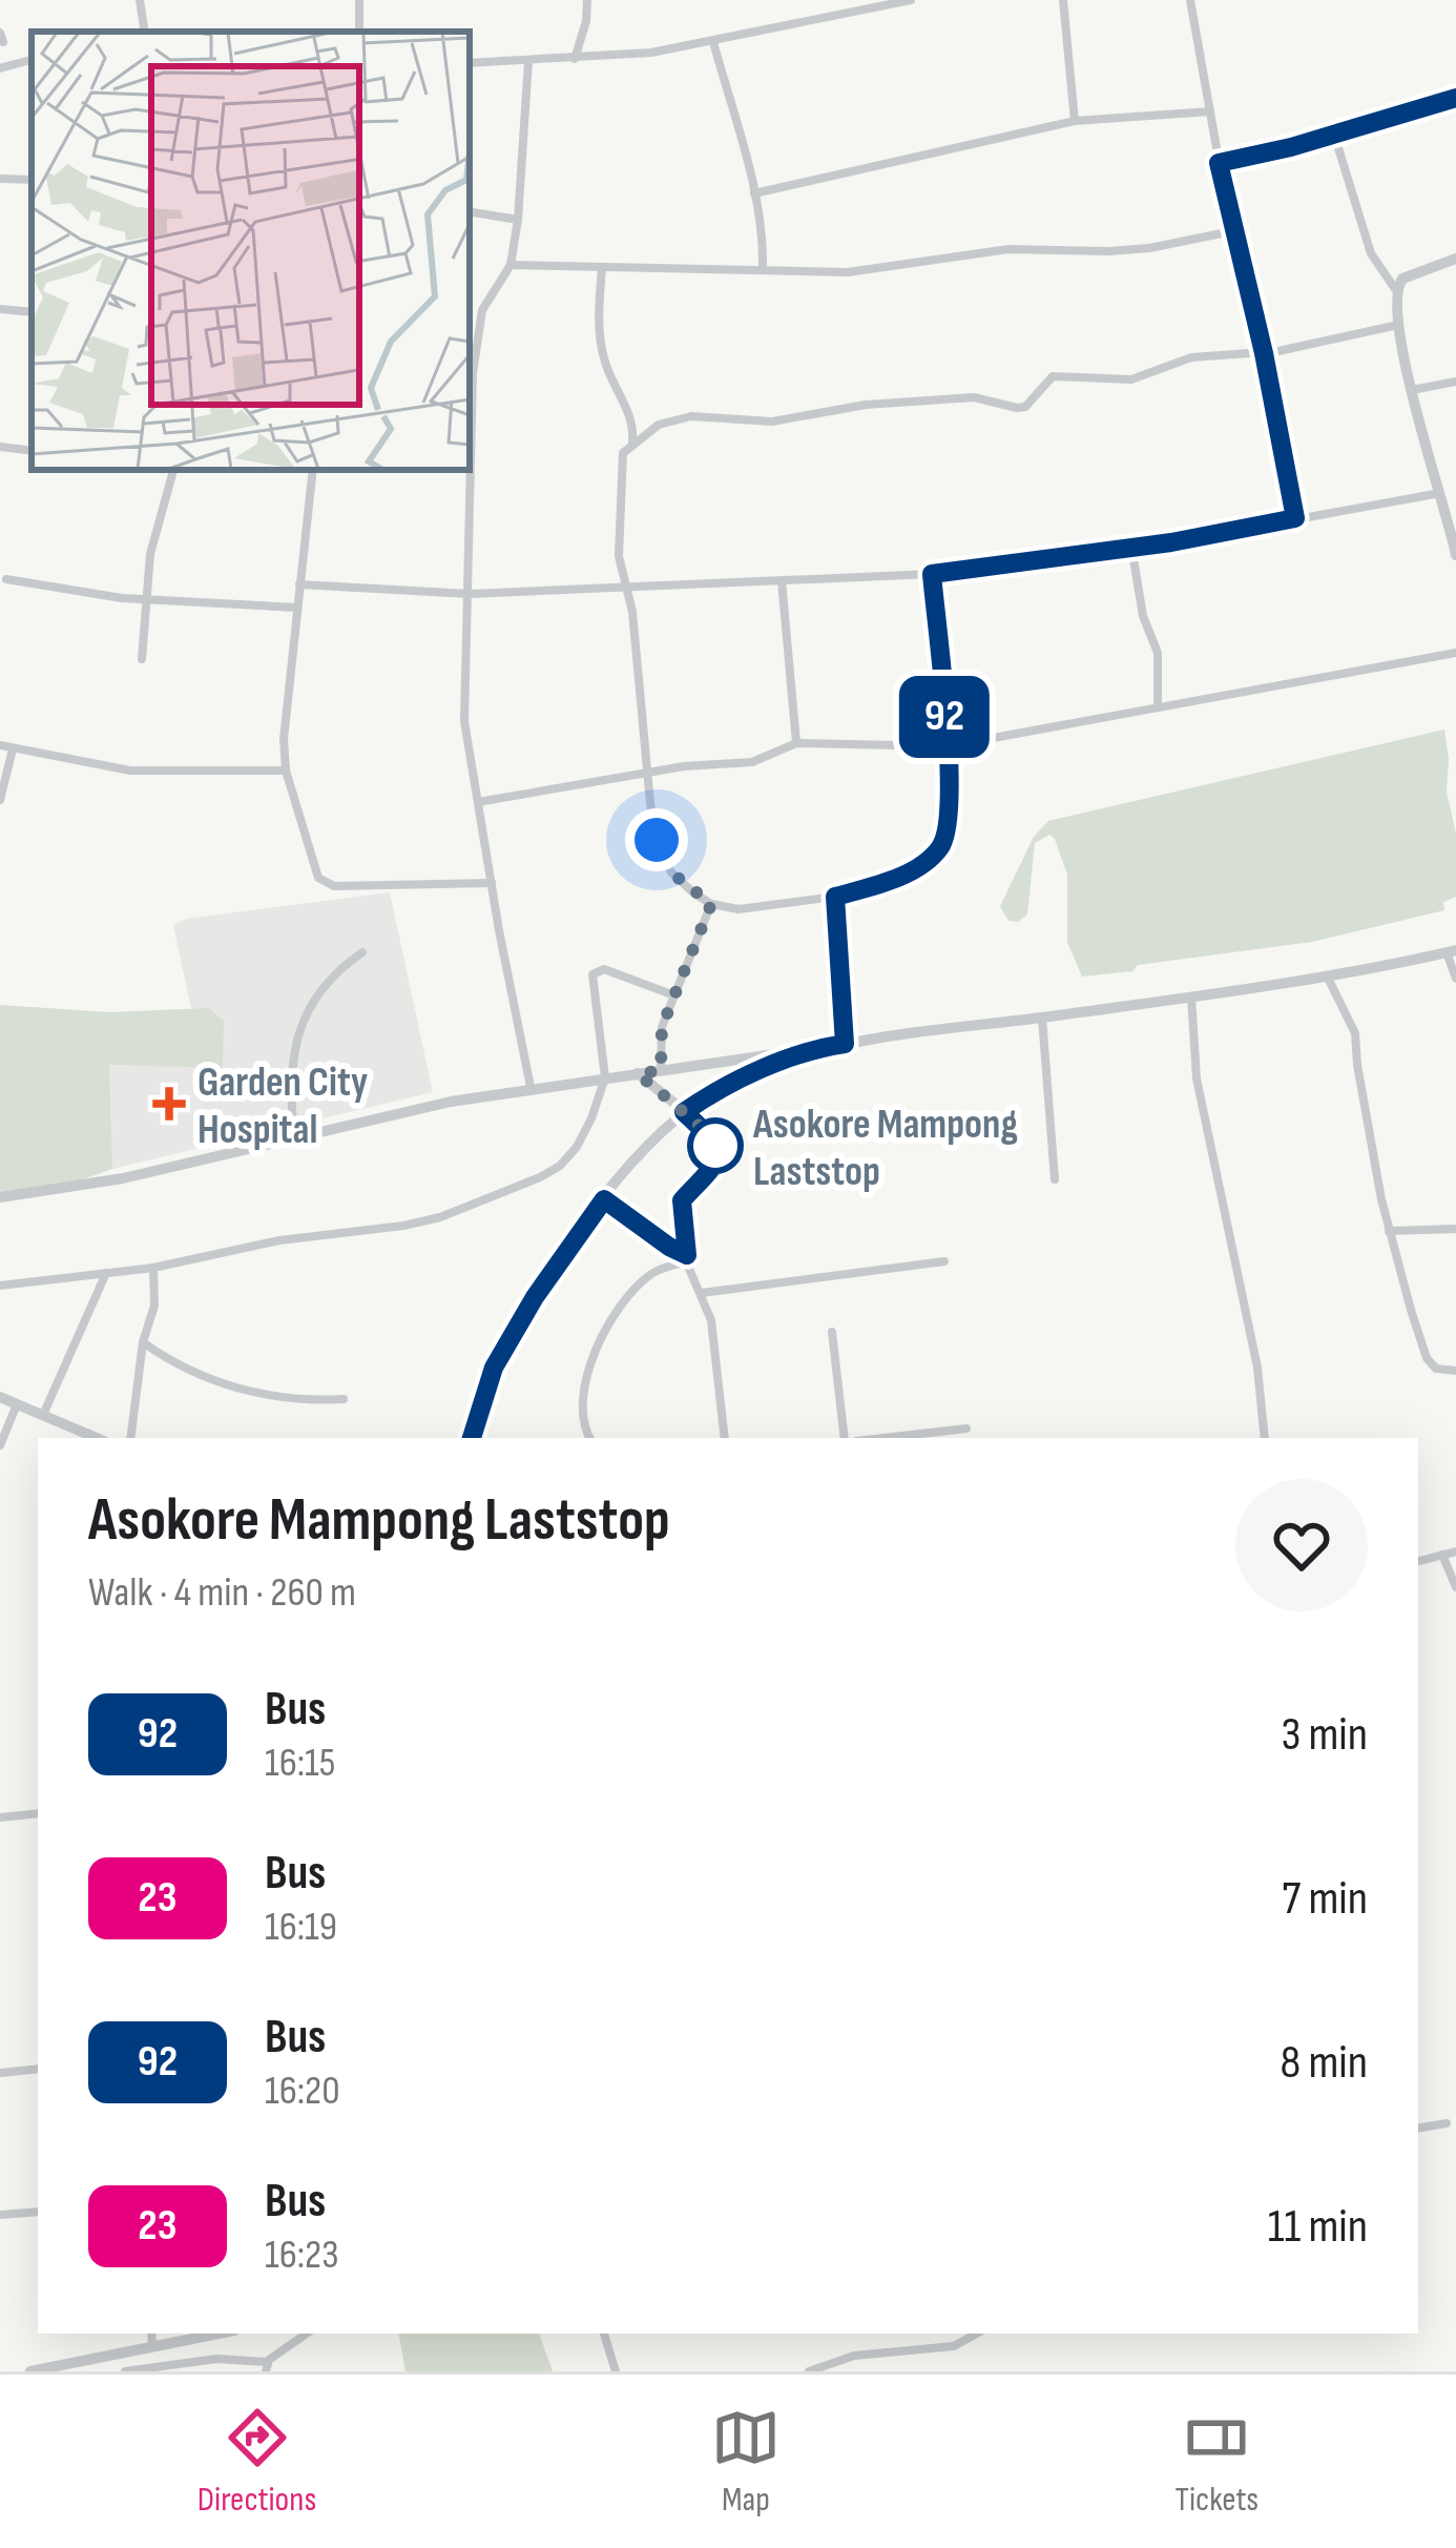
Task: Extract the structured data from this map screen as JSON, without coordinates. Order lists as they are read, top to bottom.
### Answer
{
  "places": {
    "health": ["Garden City Hospital"],
    "other": ["Asokore Mampong Laststop"]
  },
  "lines": ["bus line 92"],
  "page": {
    "on_map": "92",
    "heading": ["Asokore Mampong Laststop", "Walk · 4 min · 260 m"],
    "list": [
      {
        "mark": "92",
        "name": "Bus",
        "note": "16:15",
        "value": "3 min"
      },
      {
        "mark": "23",
        "name": "Bus",
        "note": "16:19",
        "value": "7 min"
      },
      {
        "mark": "92",
        "name": "Bus",
        "note": "16:20",
        "value": "8 min"
      },
      {
        "mark": "23",
        "name": "Bus",
        "note": "16:23",
        "value": "11 min"
      }
    ],
    "tabs": ["Directions", "Map", "Tickets"]
  }
}
